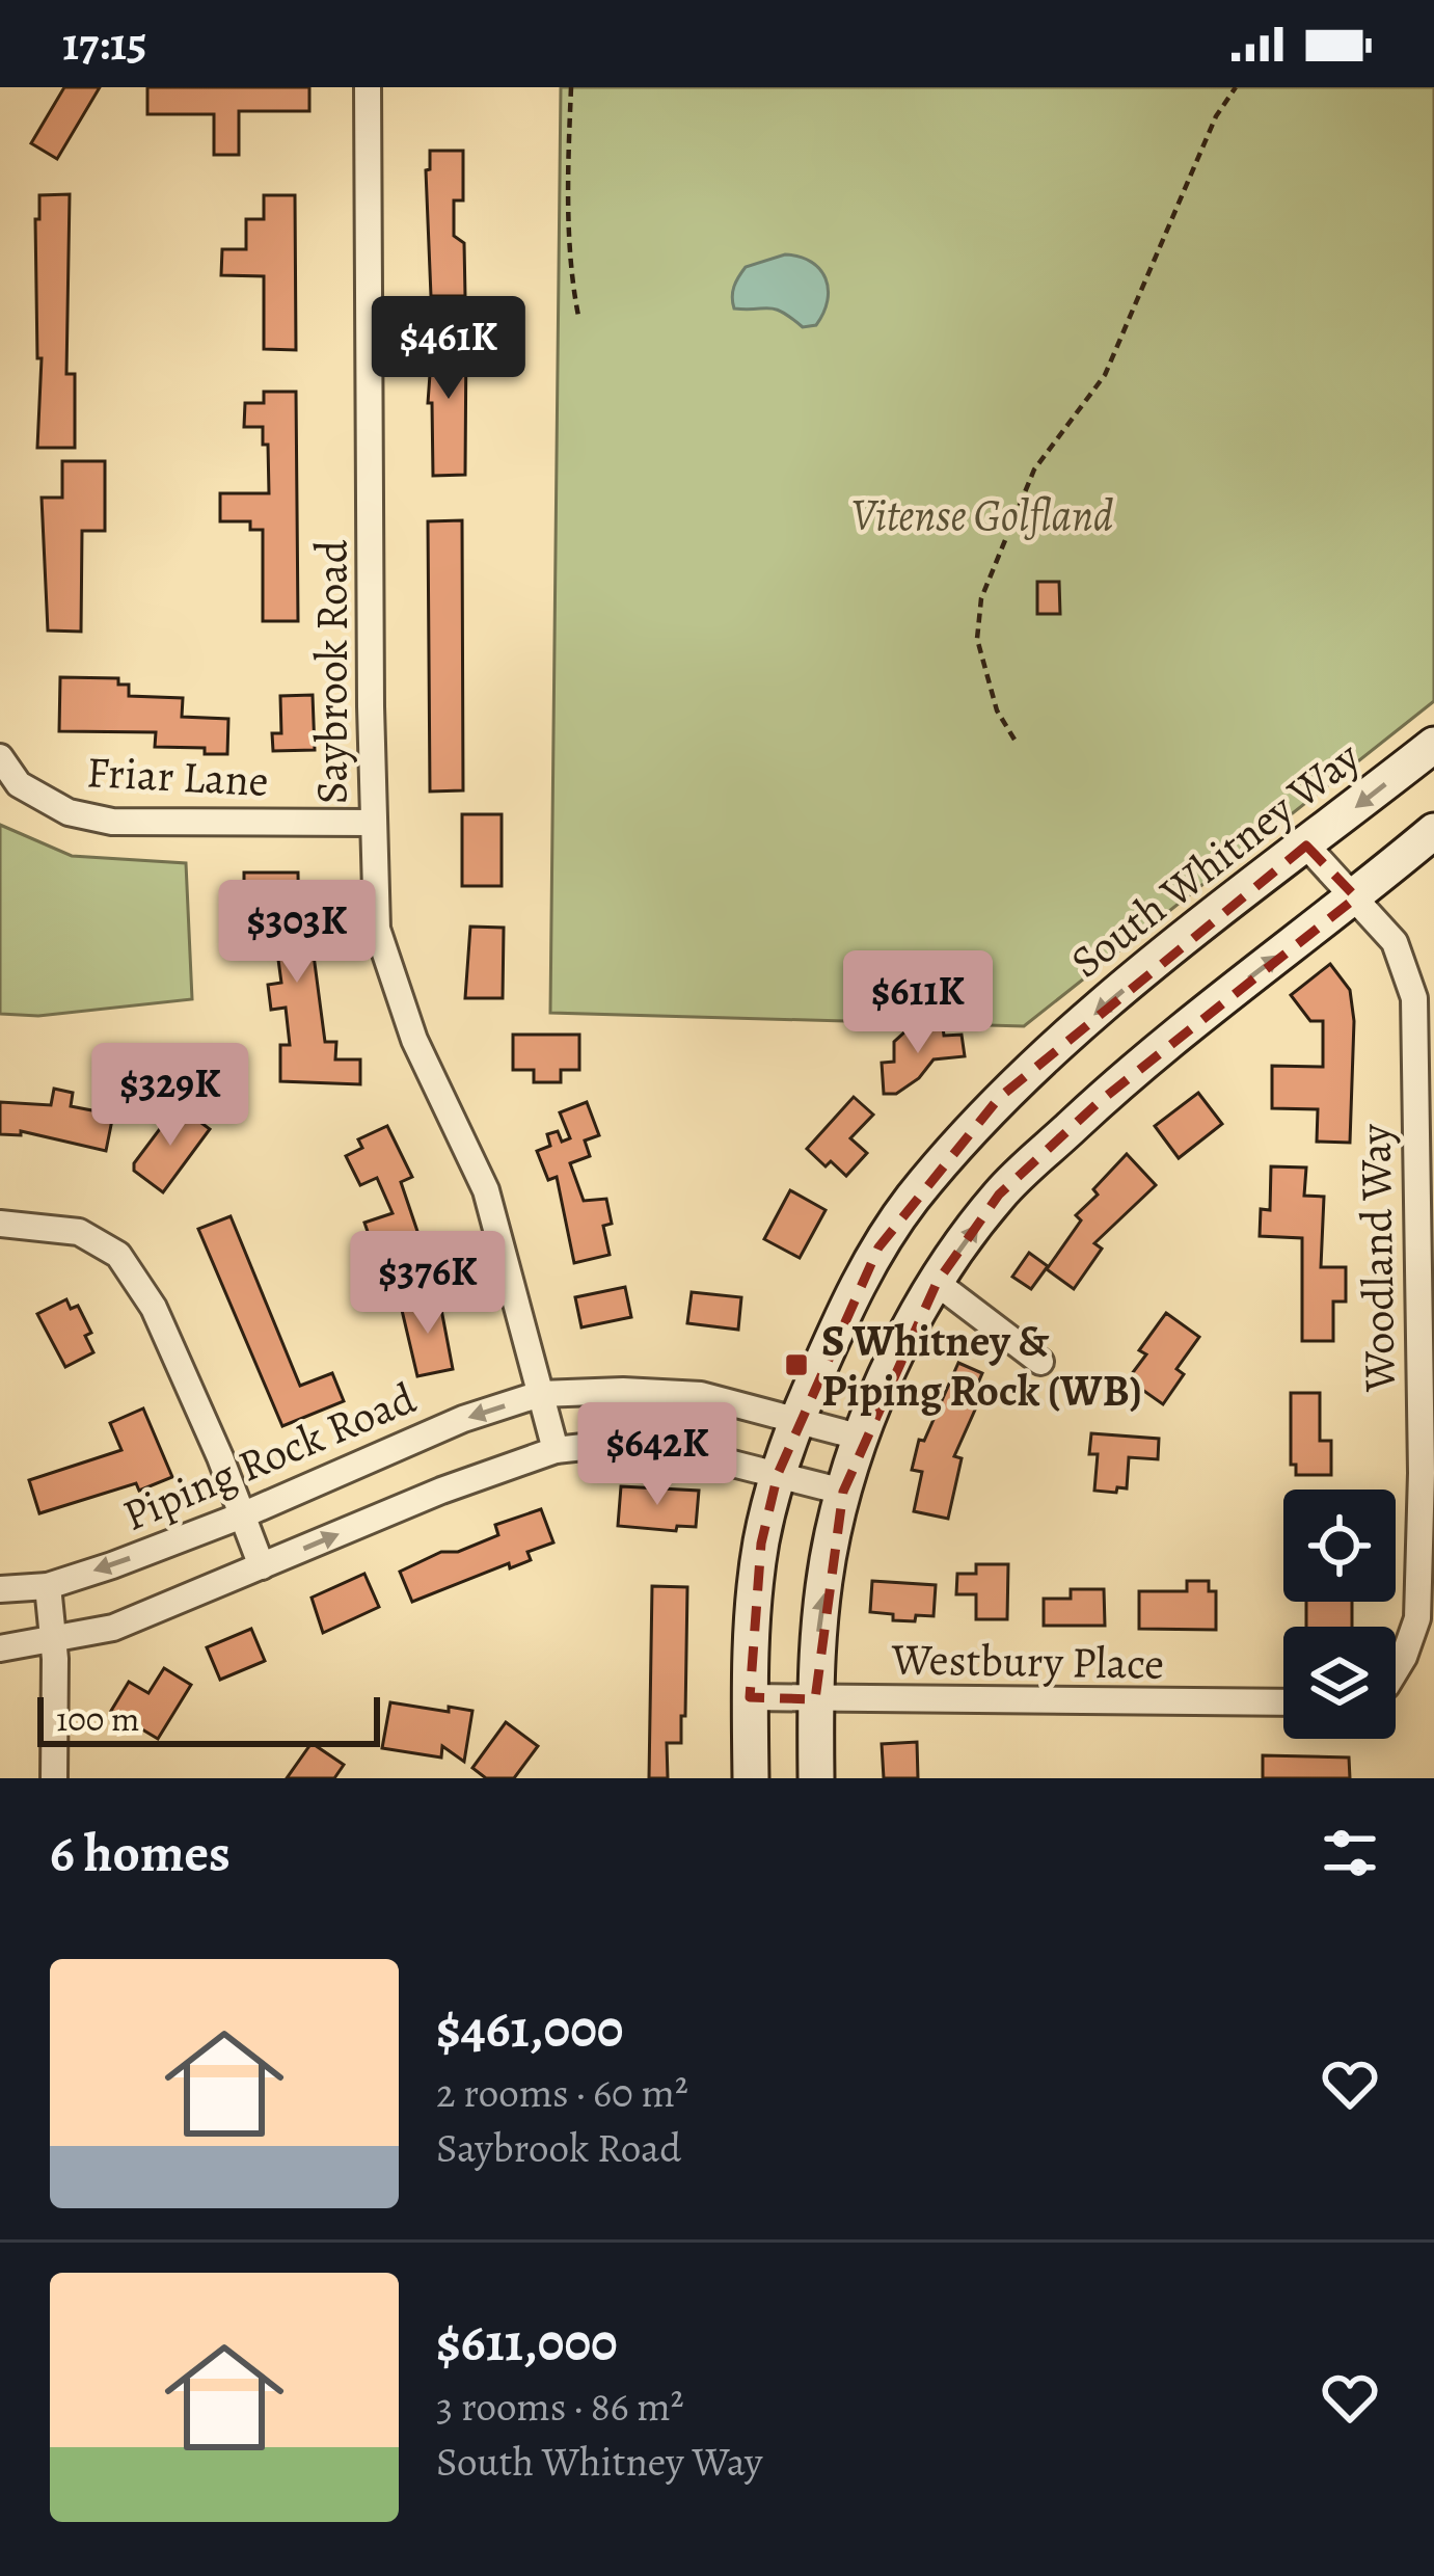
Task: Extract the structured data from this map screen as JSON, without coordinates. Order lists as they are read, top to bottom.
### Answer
{
  "streets": {
    "main road": ["South Whitney Way"],
    "street": [
      "Saybrook Road",
      "Friar Lane",
      "Woodland Way",
      "Piping Rock Road",
      "Westbury Place"
    ]
  },
  "crossings": [
    ["Saybrook Road", "Friar Lane"],
    ["Saybrook Road", "Piping Rock Road"],
    ["South Whitney Way", "Woodland Way"],
    ["South Whitney Way", "Piping Rock Road"],
    ["South Whitney Way", "Westbury Place"]
  ],
  "parks": ["Vitense Golfland"],
  "places": {
    "transit": ["S Whitney & Piping Rock (WB)"]
  },
  "scale_bar": "100 m",
  "page": {
    "status": "17:15",
    "price": [
      "$461K",
      "$303K",
      "$611K",
      "$329K",
      "$376K",
      "$642K"
    ],
    "scale": "100 m",
    "heading": "6 homes",
    "list": [
      {
        "name": "$461,000",
        "note": "2 rooms · 60 m² · Saybrook Road"
      },
      {
        "name": "$611,000",
        "note": "3 rooms · 86 m² · South Whitney Way"
      }
    ]
  }
}
